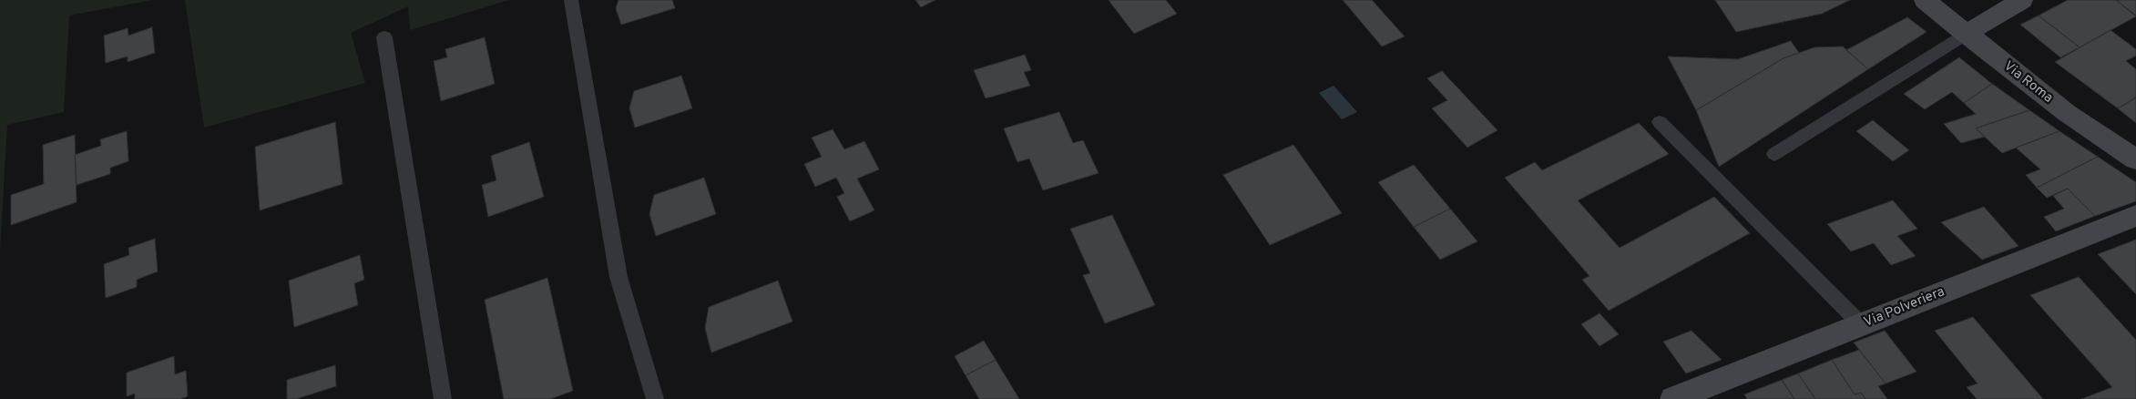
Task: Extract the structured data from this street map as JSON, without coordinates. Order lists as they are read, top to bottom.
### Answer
{
  "streets": {
    "street": ["Via Roma", "Via Polveriera"]
  }
}
